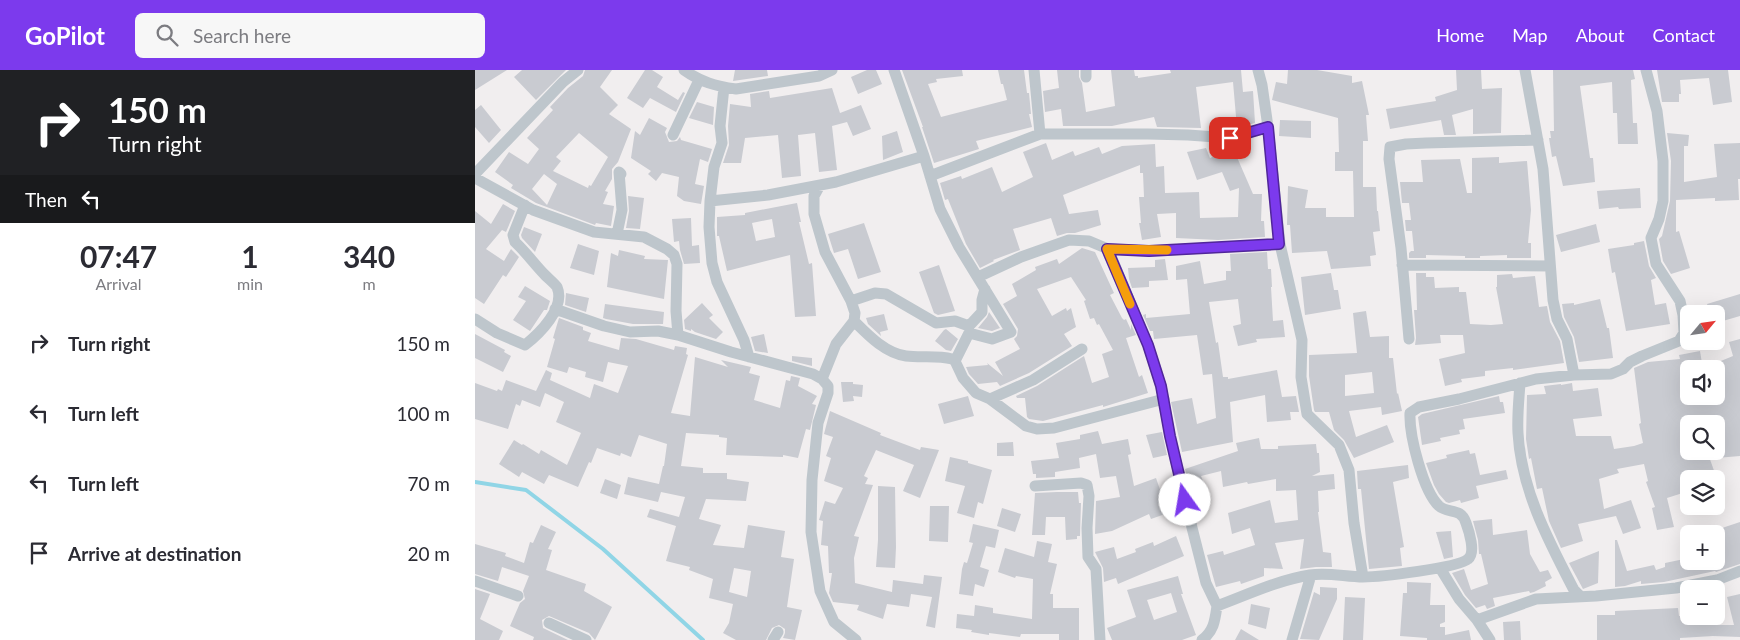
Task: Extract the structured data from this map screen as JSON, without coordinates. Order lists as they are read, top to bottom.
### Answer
{
  "north": "top right",
  "page": {
    "header": "GoPilot",
    "search": "Search here",
    "nav": [
      "Home",
      "Map",
      "About",
      "Contact"
    ],
    "turn": ["150 m", "Turn right"],
    "then": "Then",
    "eta": [
      "07:47",
      "Arrival",
      "1",
      "min",
      "340",
      "m"
    ],
    "map_buttons": ["+", "−"],
    "list": [
      {
        "name": "Turn right",
        "value": "150 m"
      },
      {
        "name": "Turn left",
        "value": "100 m"
      },
      {
        "name": "Turn left",
        "value": "70 m"
      },
      {
        "name": "Arrive at destination",
        "value": "20 m"
      }
    ]
  }
}
